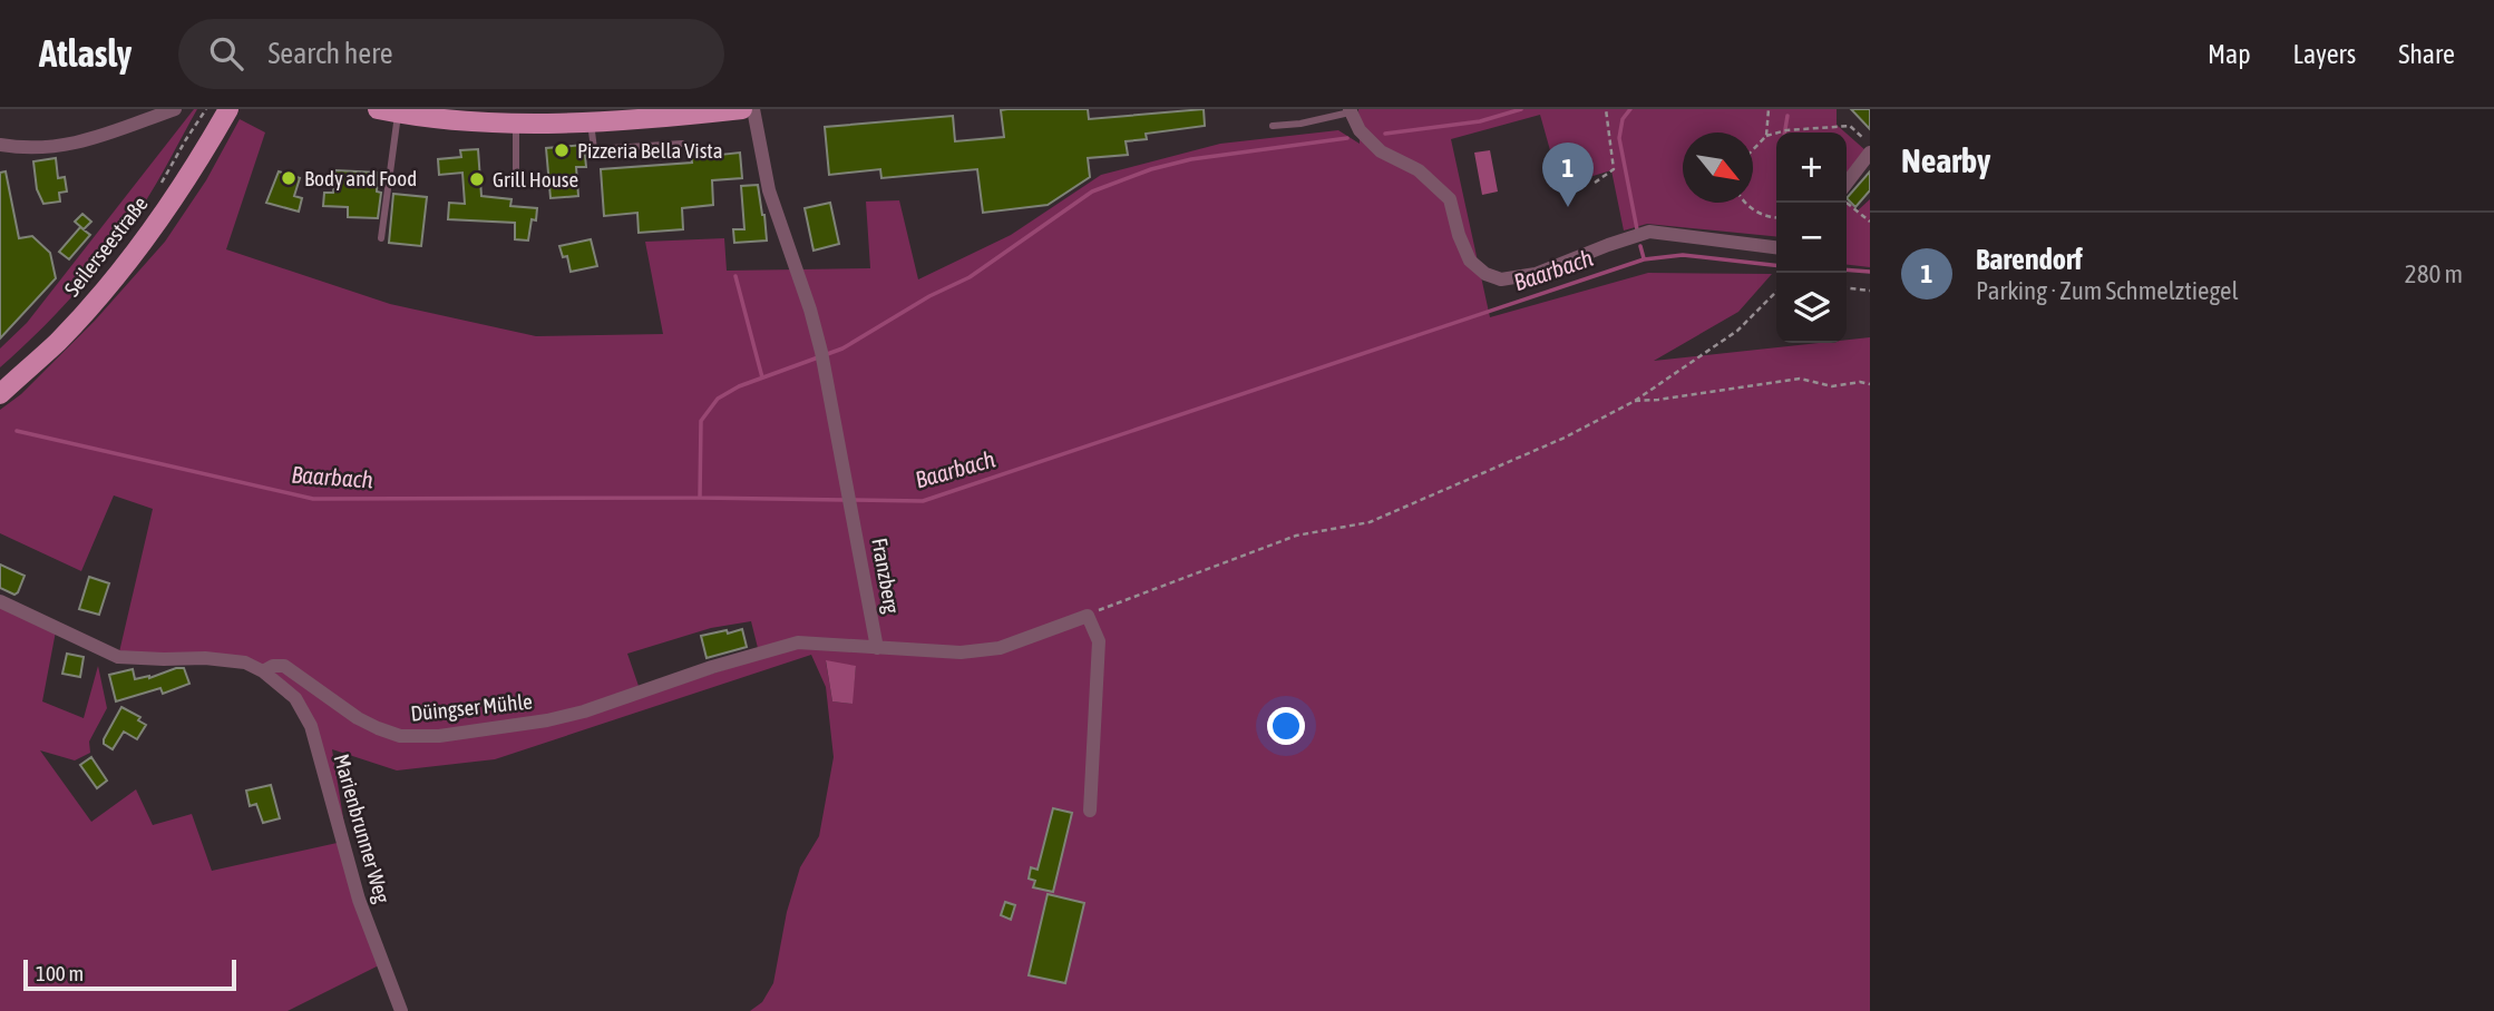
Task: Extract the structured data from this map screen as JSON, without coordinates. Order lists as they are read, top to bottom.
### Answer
{
  "streets": {
    "main road": ["Seilerseestraße"],
    "street": ["Franzberg", "Düingser Mühle", "Marienbrunner Weg"]
  },
  "crossings": [
    ["Franzberg", "Düingser Mühle"],
    ["Düingser Mühle", "Marienbrunner Weg"]
  ],
  "water": ["Baarbach"],
  "places": ["Pizzeria Bella Vista", "Body and Food", "Grill House"],
  "scale_bar": "100 m",
  "north": "bottom right",
  "page": {
    "header": "Atlasly",
    "search": "Search here",
    "nav": ["Map", "Layers", "Share"],
    "heading": "Nearby",
    "map_buttons": ["+", "−"],
    "pins": "1",
    "list": [
      {
        "mark": "1",
        "name": "Barendorf",
        "note": "Parking · Zum Schmelztiegel",
        "value": "280 m"
      }
    ],
    "scale": "100 m"
  }
}
